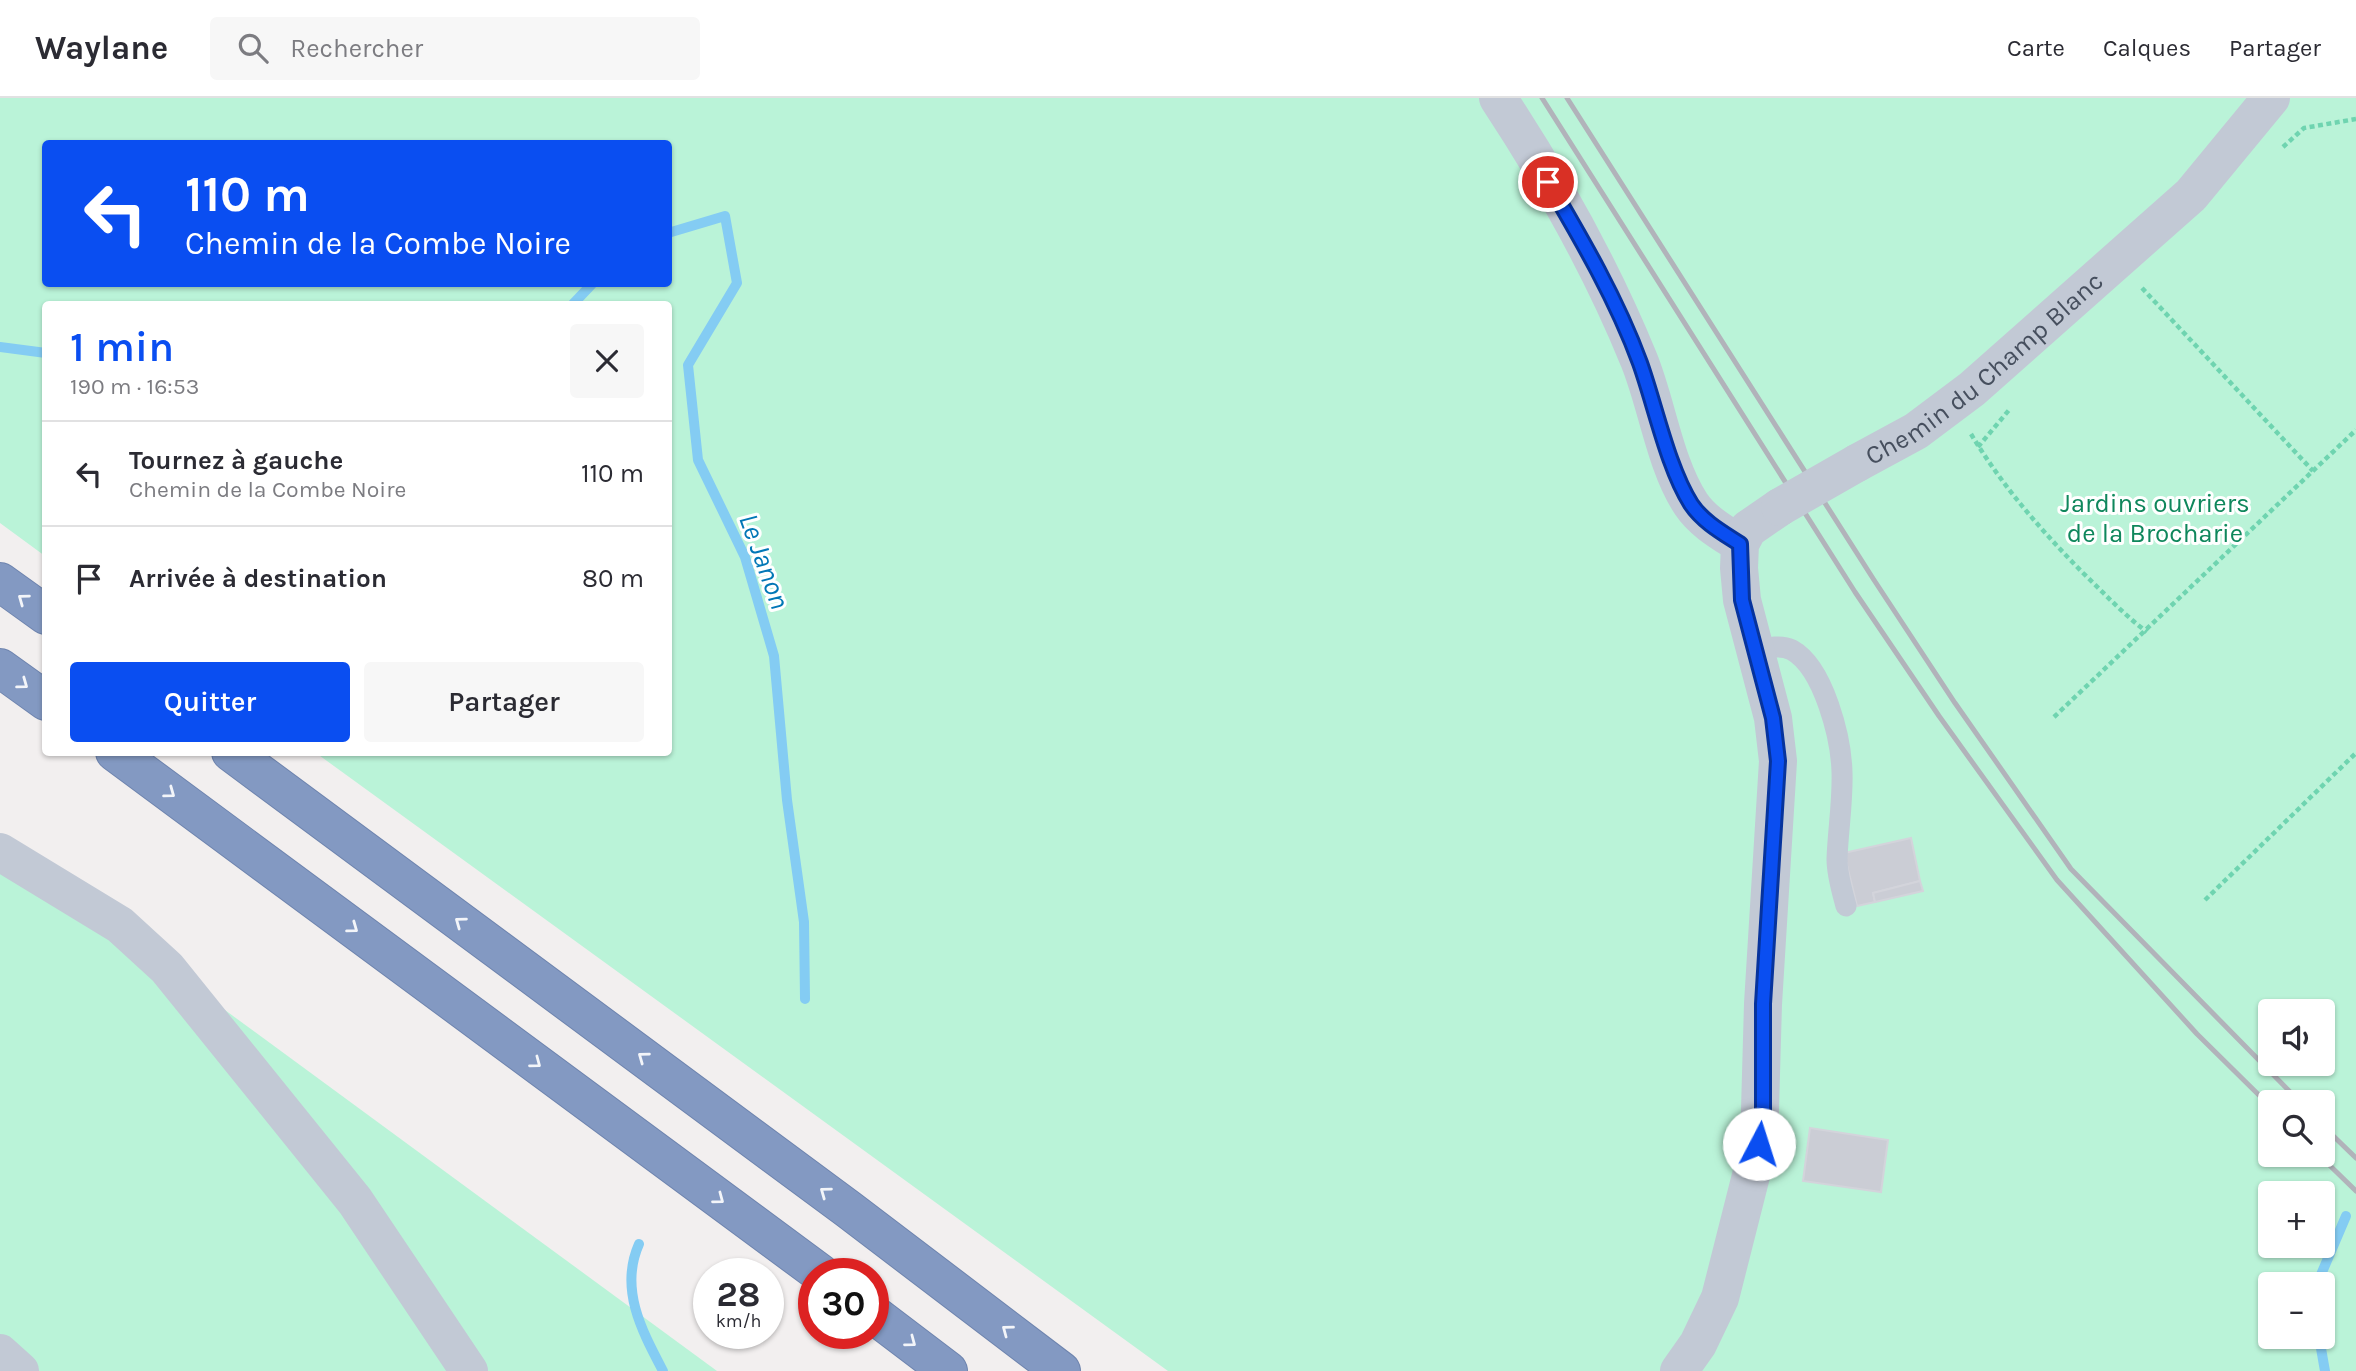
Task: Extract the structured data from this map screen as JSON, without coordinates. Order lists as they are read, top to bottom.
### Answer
{
  "streets": {
    "street": ["Chemin du Champ Blanc"]
  },
  "water": ["Le Janon"],
  "parks": ["Jardins ouvriers de la Brocharie"],
  "page": {
    "header": "Waylane",
    "search": "Rechercher",
    "nav": ["Carte", "Calques", "Partager"],
    "turn": ["110 m", "Chemin de la Combe Noire"],
    "heading": ["1 min", "190 m · 16:53"],
    "list": [
      {
        "name": "Tournez à gauche",
        "note": "Chemin de la Combe Noire",
        "value": "110 m"
      },
      {
        "name": "Arrivée à destination",
        "value": "80 m"
      }
    ],
    "buttons": ["Quitter", "Partager"],
    "map_buttons": ["+", "−"],
    "speed": "28 km/h",
    "limit": "30"
  }
}
